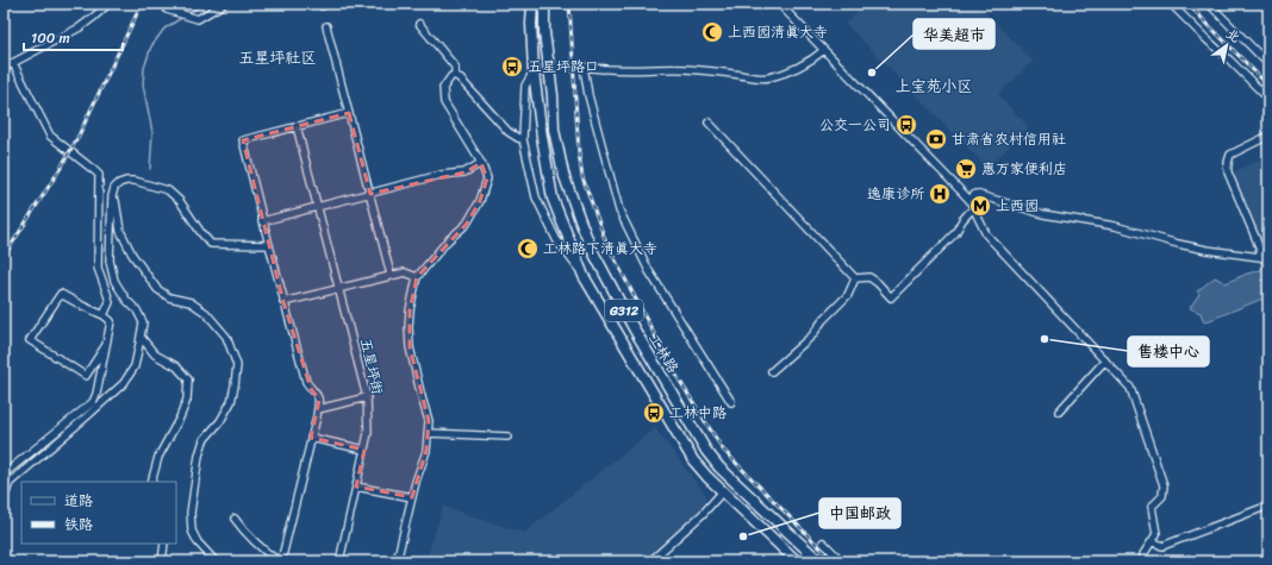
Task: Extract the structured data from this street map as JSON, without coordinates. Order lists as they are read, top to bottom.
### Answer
{
  "streets": {
    "highway": ["G312", "工林路"],
    "street": ["五星坪街"]
  },
  "districts": ["五星坪社区", "上宝苑小区"],
  "places": {
    "mosque": ["上西园清真大寺", "工林路下清真大寺"],
    "bus stop": ["五星坪路口", "公交一公司", "工林中路"],
    "other": ["华美超市", "售楼中心", "中国邮政"],
    "bank": ["甘肃省农村信用社"],
    "supermarket": ["惠万家便利店"],
    "hospital": ["逸康诊所"],
    "metro station": ["上西园"]
  },
  "legend": ["道路", "铁路"],
  "scale_bar": "100 m",
  "north": "top right"
}
